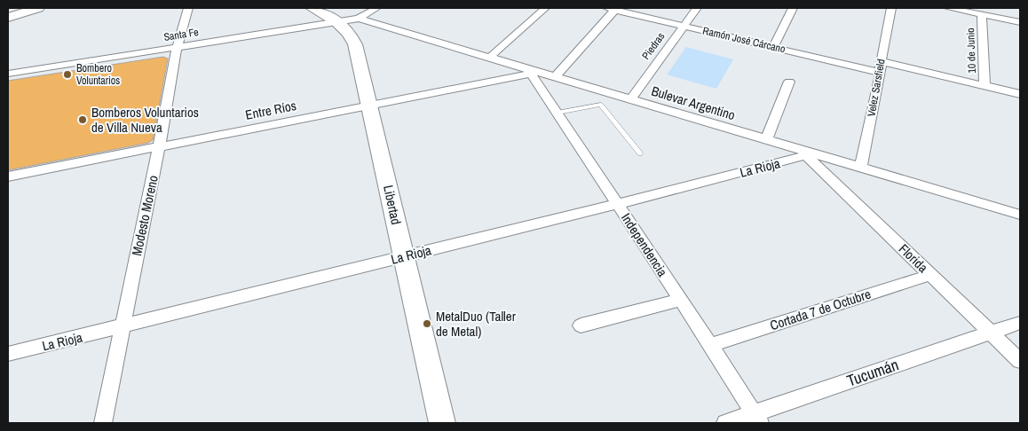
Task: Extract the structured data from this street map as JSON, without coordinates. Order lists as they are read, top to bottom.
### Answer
{
  "streets": {
    "main road": ["Libertad"],
    "street": [
      "Santa Fe",
      "Ramón José Cárcano",
      "Piedras",
      "10 de Junio",
      "Velez Sarsfield",
      "Bulevar Argentino",
      "Entre Ríos",
      "La Rioja",
      "Modesto Moreno",
      "Independencia",
      "Florida",
      "Cortada 7 de Octubre",
      "Tucumán"
    ]
  },
  "crossings": [
    ["Santa Fe", "Bulevar Argentino"],
    ["Santa Fe", "Libertad"],
    ["Santa Fe", "Modesto Moreno"],
    ["Ramón José Cárcano", "Piedras"],
    ["Ramón José Cárcano", "Velez Sarsfield"],
    ["Piedras", "Bulevar Argentino"],
    ["Velez Sarsfield", "Bulevar Argentino"],
    ["Bulevar Argentino", "Entre Ríos"],
    ["Bulevar Argentino", "La Rioja"],
    ["Bulevar Argentino", "Independencia"],
    ["Bulevar Argentino", "Florida"],
    ["Entre Ríos", "Libertad"],
    ["Entre Ríos", "Modesto Moreno"],
    ["Entre Ríos", "Independencia"],
    ["La Rioja", "Libertad"],
    ["La Rioja", "Modesto Moreno"],
    ["La Rioja", "Independencia"],
    ["La Rioja", "Florida"],
    ["Independencia", "Cortada 7 de Octubre"],
    ["Independencia", "Tucumán"],
    ["Florida", "Cortada 7 de Octubre"],
    ["Florida", "Tucumán"]
  ],
  "places": ["Bombero Voluntarios", "Bomberos Voluntarios de Villa Nueva", "MetalDuo (Taller de Metal)"]
}
